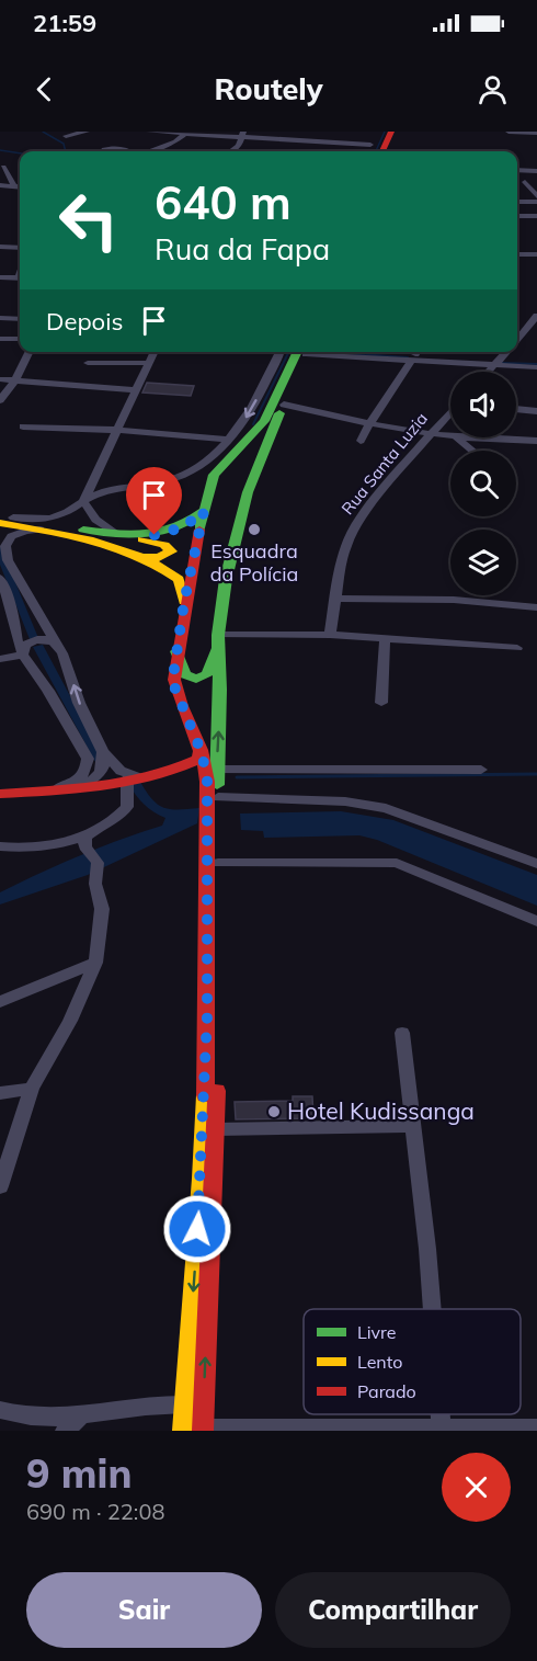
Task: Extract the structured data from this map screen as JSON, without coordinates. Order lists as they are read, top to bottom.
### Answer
{
  "streets": {
    "street": ["Rua Santa Luzia"]
  },
  "places": ["Esquadra da Polícia", "Hotel Kudissanga"],
  "legend": ["Livre", "Lento", "Parado"],
  "page": {
    "status": "21:59",
    "header": "Routely",
    "turn": ["640 m", "Rua da Fapa"],
    "then": "Depois",
    "heading": ["9 min", "690 m · 22:08"],
    "buttons": ["Sair", "Compartilhar"]
  }
}
